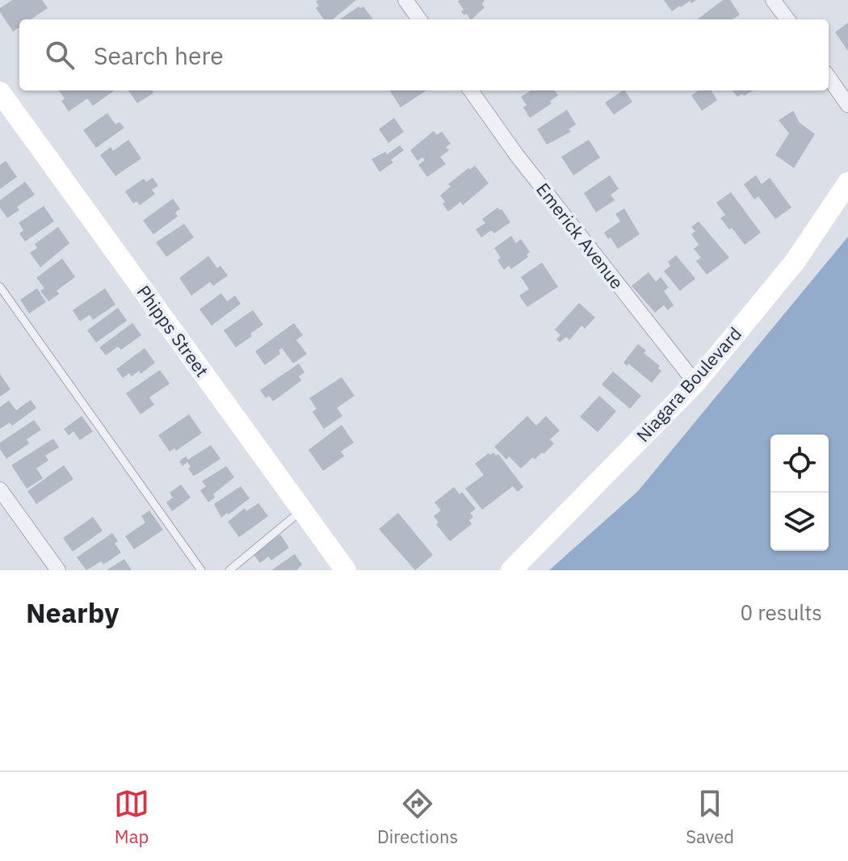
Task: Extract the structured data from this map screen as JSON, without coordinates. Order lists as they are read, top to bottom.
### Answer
{
  "streets": {
    "main road": ["Phipps Street", "Niagara Boulevard"],
    "street": ["Emerick Avenue"]
  },
  "crossings": [
    ["Emerick Avenue", "Niagara Boulevard"]
  ],
  "page": {
    "search": "Search here",
    "heading": ["Nearby", "0 results"],
    "nav": ["Map", "Directions", "Saved"]
  }
}
